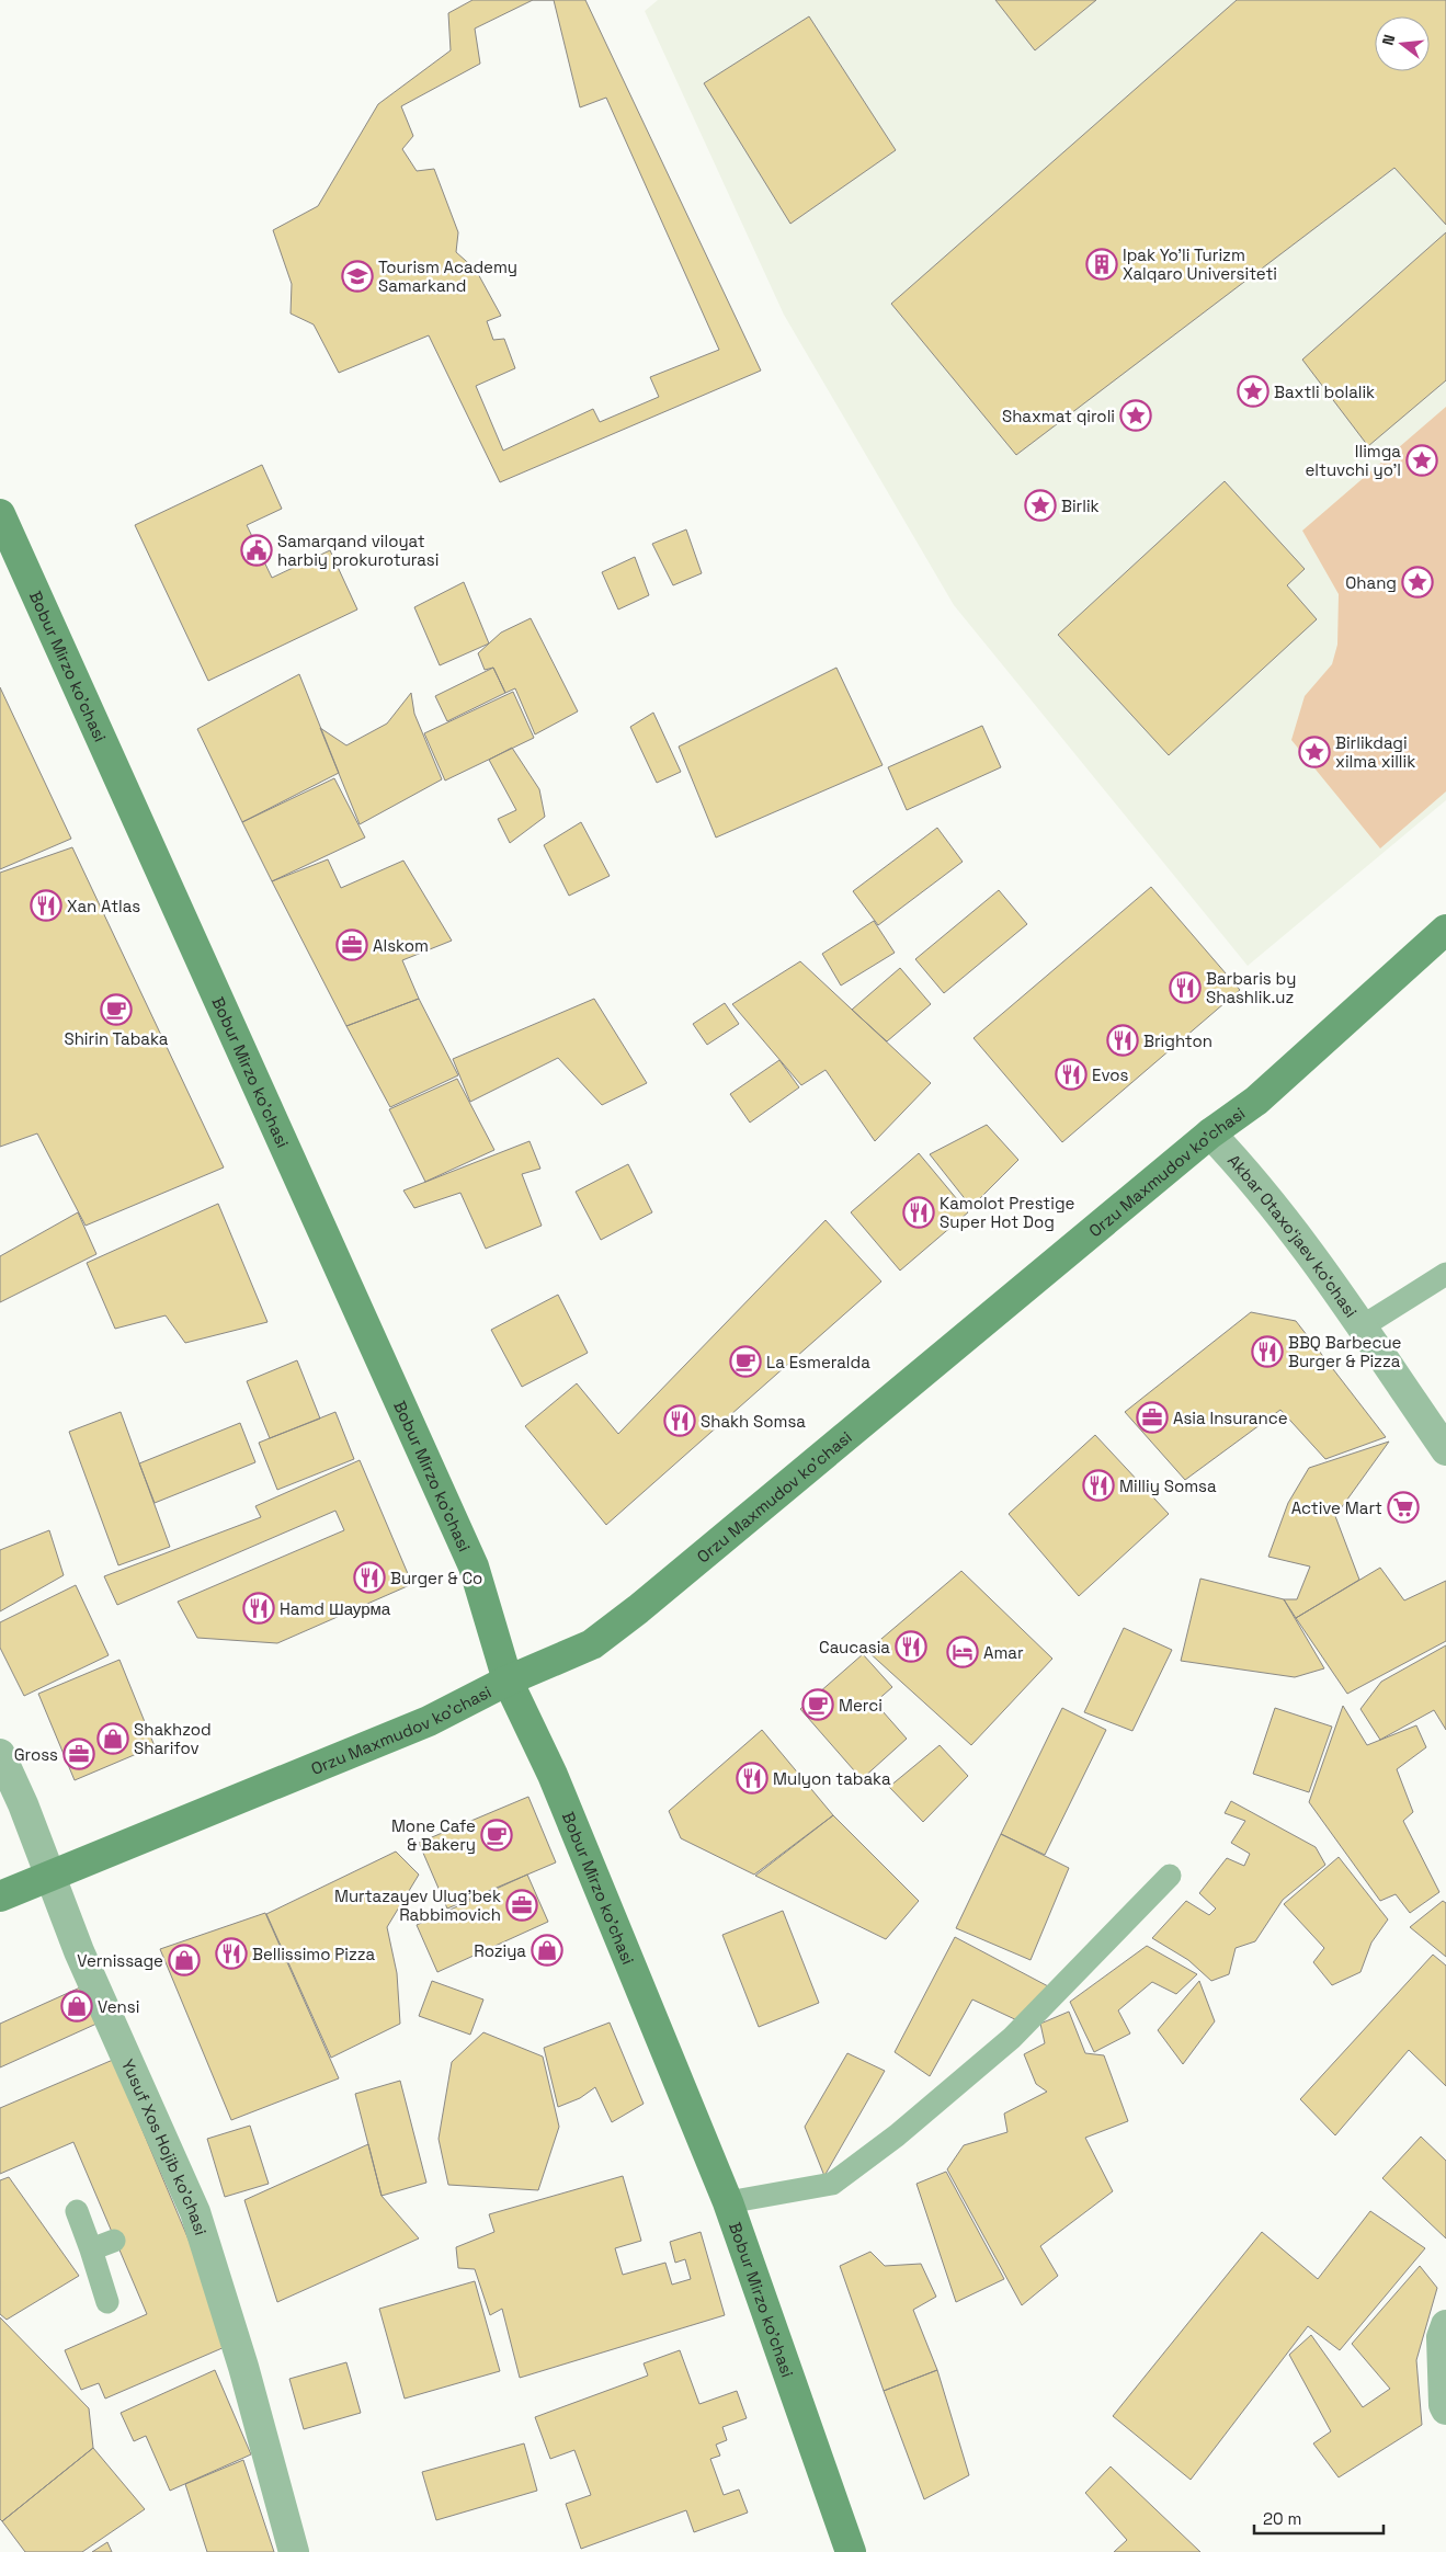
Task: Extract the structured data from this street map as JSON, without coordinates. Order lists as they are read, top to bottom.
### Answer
{
  "streets": {
    "main road": ["Bobur Mirzo ko'chasi", "Orzu Maxmudov ko'chasi"],
    "street": ["Akbar Otaxo‘jaev ko‘chasi", "Yusuf Xos Hojib ko'chasi"]
  },
  "crossings": [
    ["Bobur Mirzo ko'chasi", "Orzu Maxmudov ko'chasi"],
    ["Orzu Maxmudov ko'chasi", "Akbar Otaxo‘jaev ko‘chasi"],
    ["Orzu Maxmudov ko'chasi", "Yusuf Xos Hojib ko'chasi"]
  ],
  "places": {
    "building": ["Ipak Yo'li Turizm Xalqaro Universiteti"],
    "school or university": ["Tourism Academy Samarkand"],
    "place": [
      "Baxtli bolalik",
      "Shaxmat qiroli",
      "Ilimga eltuvchi yo'l",
      "Birlik",
      "Ohang",
      "Birlikdagi xilma xillik"
    ],
    "public building": ["Samarqand viloyat harbiy prokuroturasi"],
    "restaurant": [
      "Xan Atlas",
      "Barbaris by Shashlik.uz",
      "Brighton",
      "Evos",
      "Kamolot Prestige Super Hot Dog",
      "BBQ Barbecue Burger & Pizza",
      "Shakh Somsa",
      "Milliy Somsa",
      "Burger & Co",
      "Hamd Шаурма",
      "Caucasia",
      "Mulyon tabaka",
      "Bellissimo Pizza"
    ],
    "office": [
      "Alskom",
      "Asia Insurance",
      "Gross",
      "Murtazayev Ulug'bek Rabbimovich"
    ],
    "cafe": [
      "Shirin Tabaka",
      "La Esmeralda",
      "Merci",
      "Mone Cafe & Bakery"
    ],
    "supermarket": ["Active Mart"],
    "hotel": ["Amar"],
    "shop": [
      "Shakhzod Sharifov",
      "Roziya",
      "Vernissage",
      "Vensi"
    ]
  },
  "scale_bar": "20 m",
  "north": "left"
}
